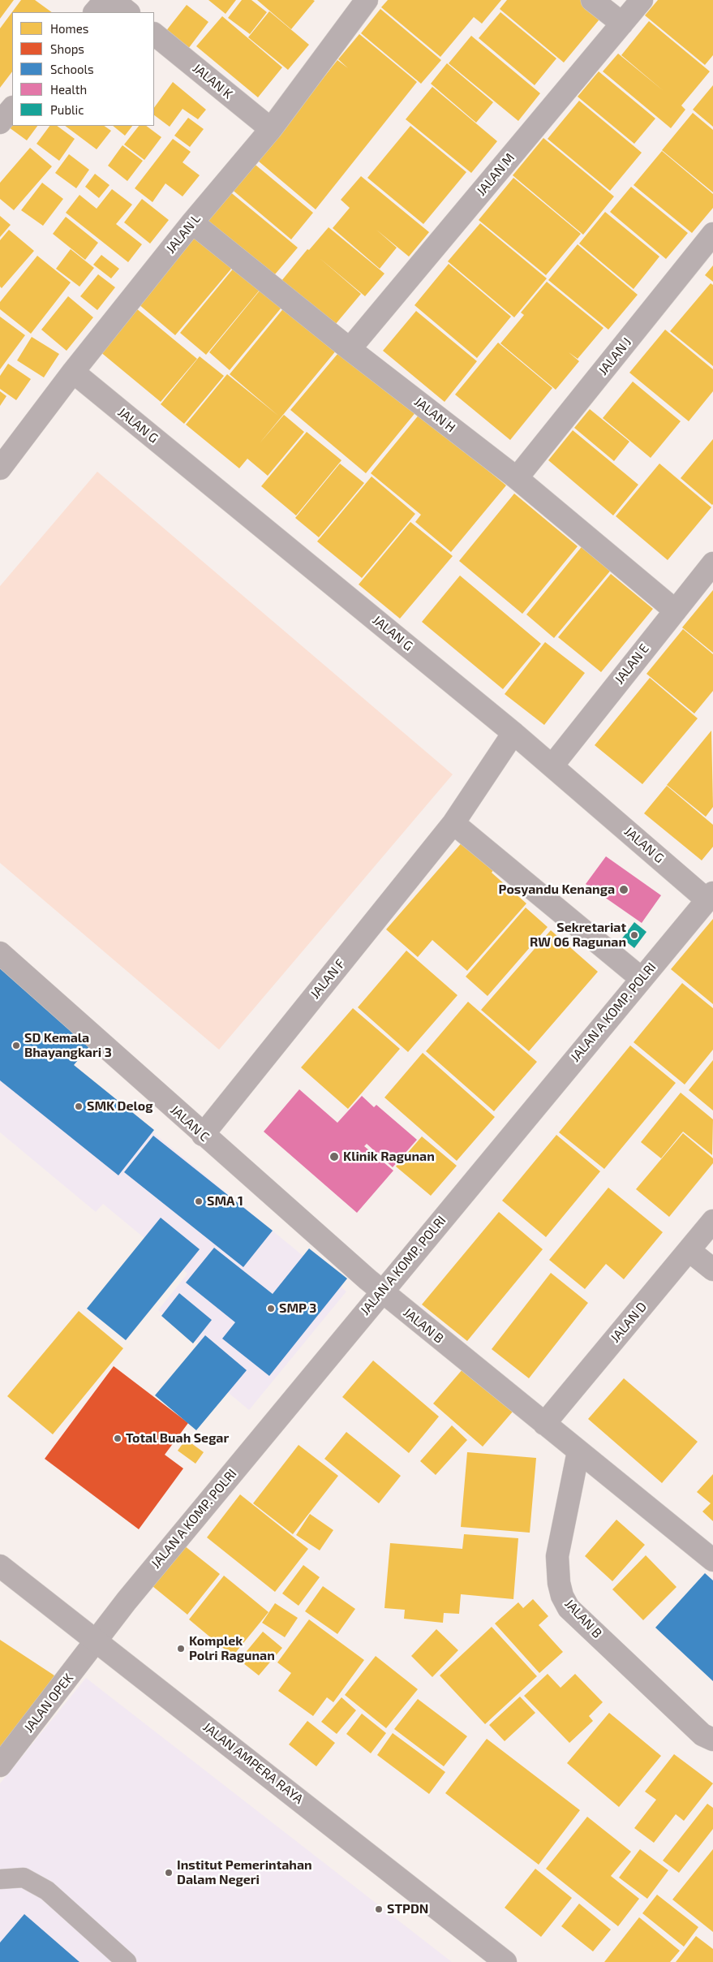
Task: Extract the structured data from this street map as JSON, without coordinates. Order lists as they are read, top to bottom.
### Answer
{
  "streets": {
    "street": [
      "JALAN K",
      "JALAN M",
      "JALAN L",
      "JALAN J",
      "JALAN H",
      "JALAN G",
      "JALAN E",
      "JALAN F",
      "JALAN A KOMP. POLRI",
      "JALAN C",
      "JALAN D",
      "JALAN B",
      "JALAN OPEK",
      "JALAN AMPERA RAYA"
    ]
  },
  "crossings": [
    ["JALAN K", "JALAN L"],
    ["JALAN M", "JALAN H"],
    ["JALAN L", "JALAN H"],
    ["JALAN L", "JALAN G"],
    ["JALAN J", "JALAN H"],
    ["JALAN H", "JALAN E"],
    ["JALAN G", "JALAN E"],
    ["JALAN G", "JALAN F"],
    ["JALAN G", "JALAN A KOMP. POLRI"],
    ["JALAN F", "JALAN C"],
    ["JALAN A KOMP. POLRI", "JALAN C"],
    ["JALAN A KOMP. POLRI", "JALAN B"],
    ["JALAN A KOMP. POLRI", "JALAN OPEK"],
    ["JALAN A KOMP. POLRI", "JALAN AMPERA RAYA"],
    ["JALAN C", "JALAN B"],
    ["JALAN D", "JALAN B"],
    ["JALAN OPEK", "JALAN AMPERA RAYA"]
  ],
  "places": [
    "Posyandu Kenanga",
    "Sekretariat RW 06 Ragunan",
    "SD Kemala Bhayangkari 3",
    "SMK Delog",
    "Klinik Ragunan",
    "SMA 1",
    "SMP 3",
    "Total Buah Segar",
    "Komplek Polri Ragunan",
    "Institut Pemerintahan Dalam Negeri",
    "STPDN"
  ],
  "legend": [
    "Homes",
    "Shops",
    "Schools",
    "Health",
    "Public"
  ]
}
